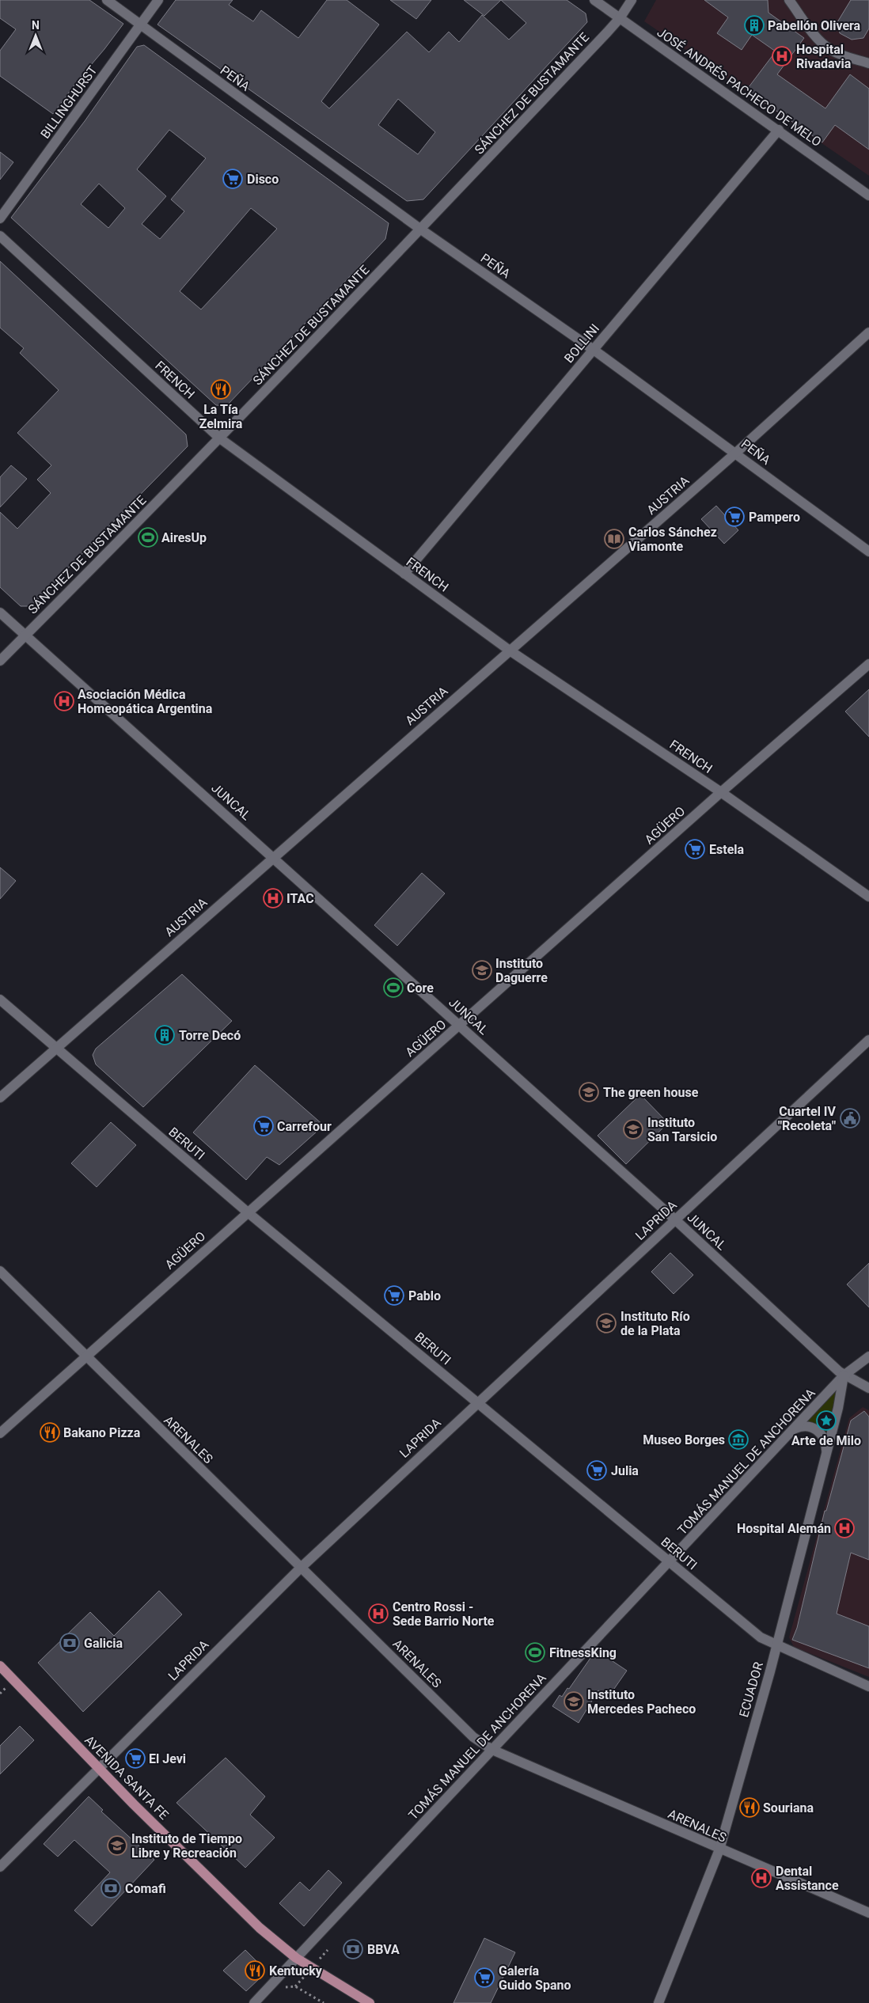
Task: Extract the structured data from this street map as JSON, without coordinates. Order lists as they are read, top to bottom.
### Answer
{
  "streets": {
    "main road": ["AVENIDA SANTA FE"],
    "street": [
      "PEÑA",
      "JOSÉ ANDRÉS PACHECO DE MELO",
      "SÁNCHEZ DE BUSTAMANTE",
      "BILLINGHURST",
      "BOLLINI",
      "FRENCH",
      "AUSTRIA",
      "JUNCAL",
      "AGÜERO",
      "BERUTI",
      "LAPRIDA",
      "ARENALES",
      "TOMÁS MANUEL DE ANCHORENA",
      "ECUADOR"
    ]
  },
  "crossings": [
    ["PEÑA", "SÁNCHEZ DE BUSTAMANTE"],
    ["PEÑA", "BILLINGHURST"],
    ["PEÑA", "BOLLINI"],
    ["PEÑA", "AUSTRIA"],
    ["JOSÉ ANDRÉS PACHECO DE MELO", "SÁNCHEZ DE BUSTAMANTE"],
    ["JOSÉ ANDRÉS PACHECO DE MELO", "BOLLINI"],
    ["SÁNCHEZ DE BUSTAMANTE", "FRENCH"],
    ["SÁNCHEZ DE BUSTAMANTE", "JUNCAL"],
    ["BOLLINI", "FRENCH"],
    ["FRENCH", "AUSTRIA"],
    ["FRENCH", "AGÜERO"],
    ["AUSTRIA", "JUNCAL"],
    ["AUSTRIA", "BERUTI"],
    ["JUNCAL", "AGÜERO"],
    ["JUNCAL", "LAPRIDA"],
    ["JUNCAL", "TOMÁS MANUEL DE ANCHORENA"],
    ["JUNCAL", "ECUADOR"],
    ["AGÜERO", "BERUTI"],
    ["AGÜERO", "ARENALES"],
    ["BERUTI", "LAPRIDA"],
    ["BERUTI", "TOMÁS MANUEL DE ANCHORENA"],
    ["BERUTI", "ECUADOR"],
    ["LAPRIDA", "ARENALES"],
    ["LAPRIDA", "AVENIDA SANTA FE"],
    ["ARENALES", "TOMÁS MANUEL DE ANCHORENA"],
    ["ARENALES", "ECUADOR"],
    ["TOMÁS MANUEL DE ANCHORENA", "ECUADOR"],
    ["TOMÁS MANUEL DE ANCHORENA", "AVENIDA SANTA FE"]
  ],
  "places": {
    "building": ["Pabellón Olivera", "Torre Decó"],
    "hospital": [
      "Hospital Rivadavia",
      "Asociación Médica Homeopática Argentina",
      "ITAC",
      "Hospital Alemán",
      "Centro Rossi - Sede Barrio Norte",
      "Dental Assistance"
    ],
    "supermarket": [
      "Disco",
      "Pampero",
      "Estela",
      "Carrefour",
      "Pablo",
      "Julia",
      "El Jevi",
      "Galería Guido Spano"
    ],
    "restaurant": [
      "La Tía Zelmira",
      "Bakano Pizza",
      "Souriana",
      "Kentucky"
    ],
    "sports": ["AiresUp", "Core", "FitnessKing"],
    "library": ["Carlos Sánchez Viamonte"],
    "school or university": [
      "Instituto Daguerre",
      "The green house",
      "Instituto San Tarsicio",
      "Instituto Río de la Plata",
      "Instituto Mercedes Pacheco",
      "Instituto de Tiempo Libre y Recreación"
    ],
    "public building": ["Cuartel IV \"Recoleta\""],
    "place": ["Arte de Milo"],
    "museum": ["Museo Borges"],
    "bank": ["Galicia", "Comafi", "BBVA"]
  },
  "north": "top"
}
